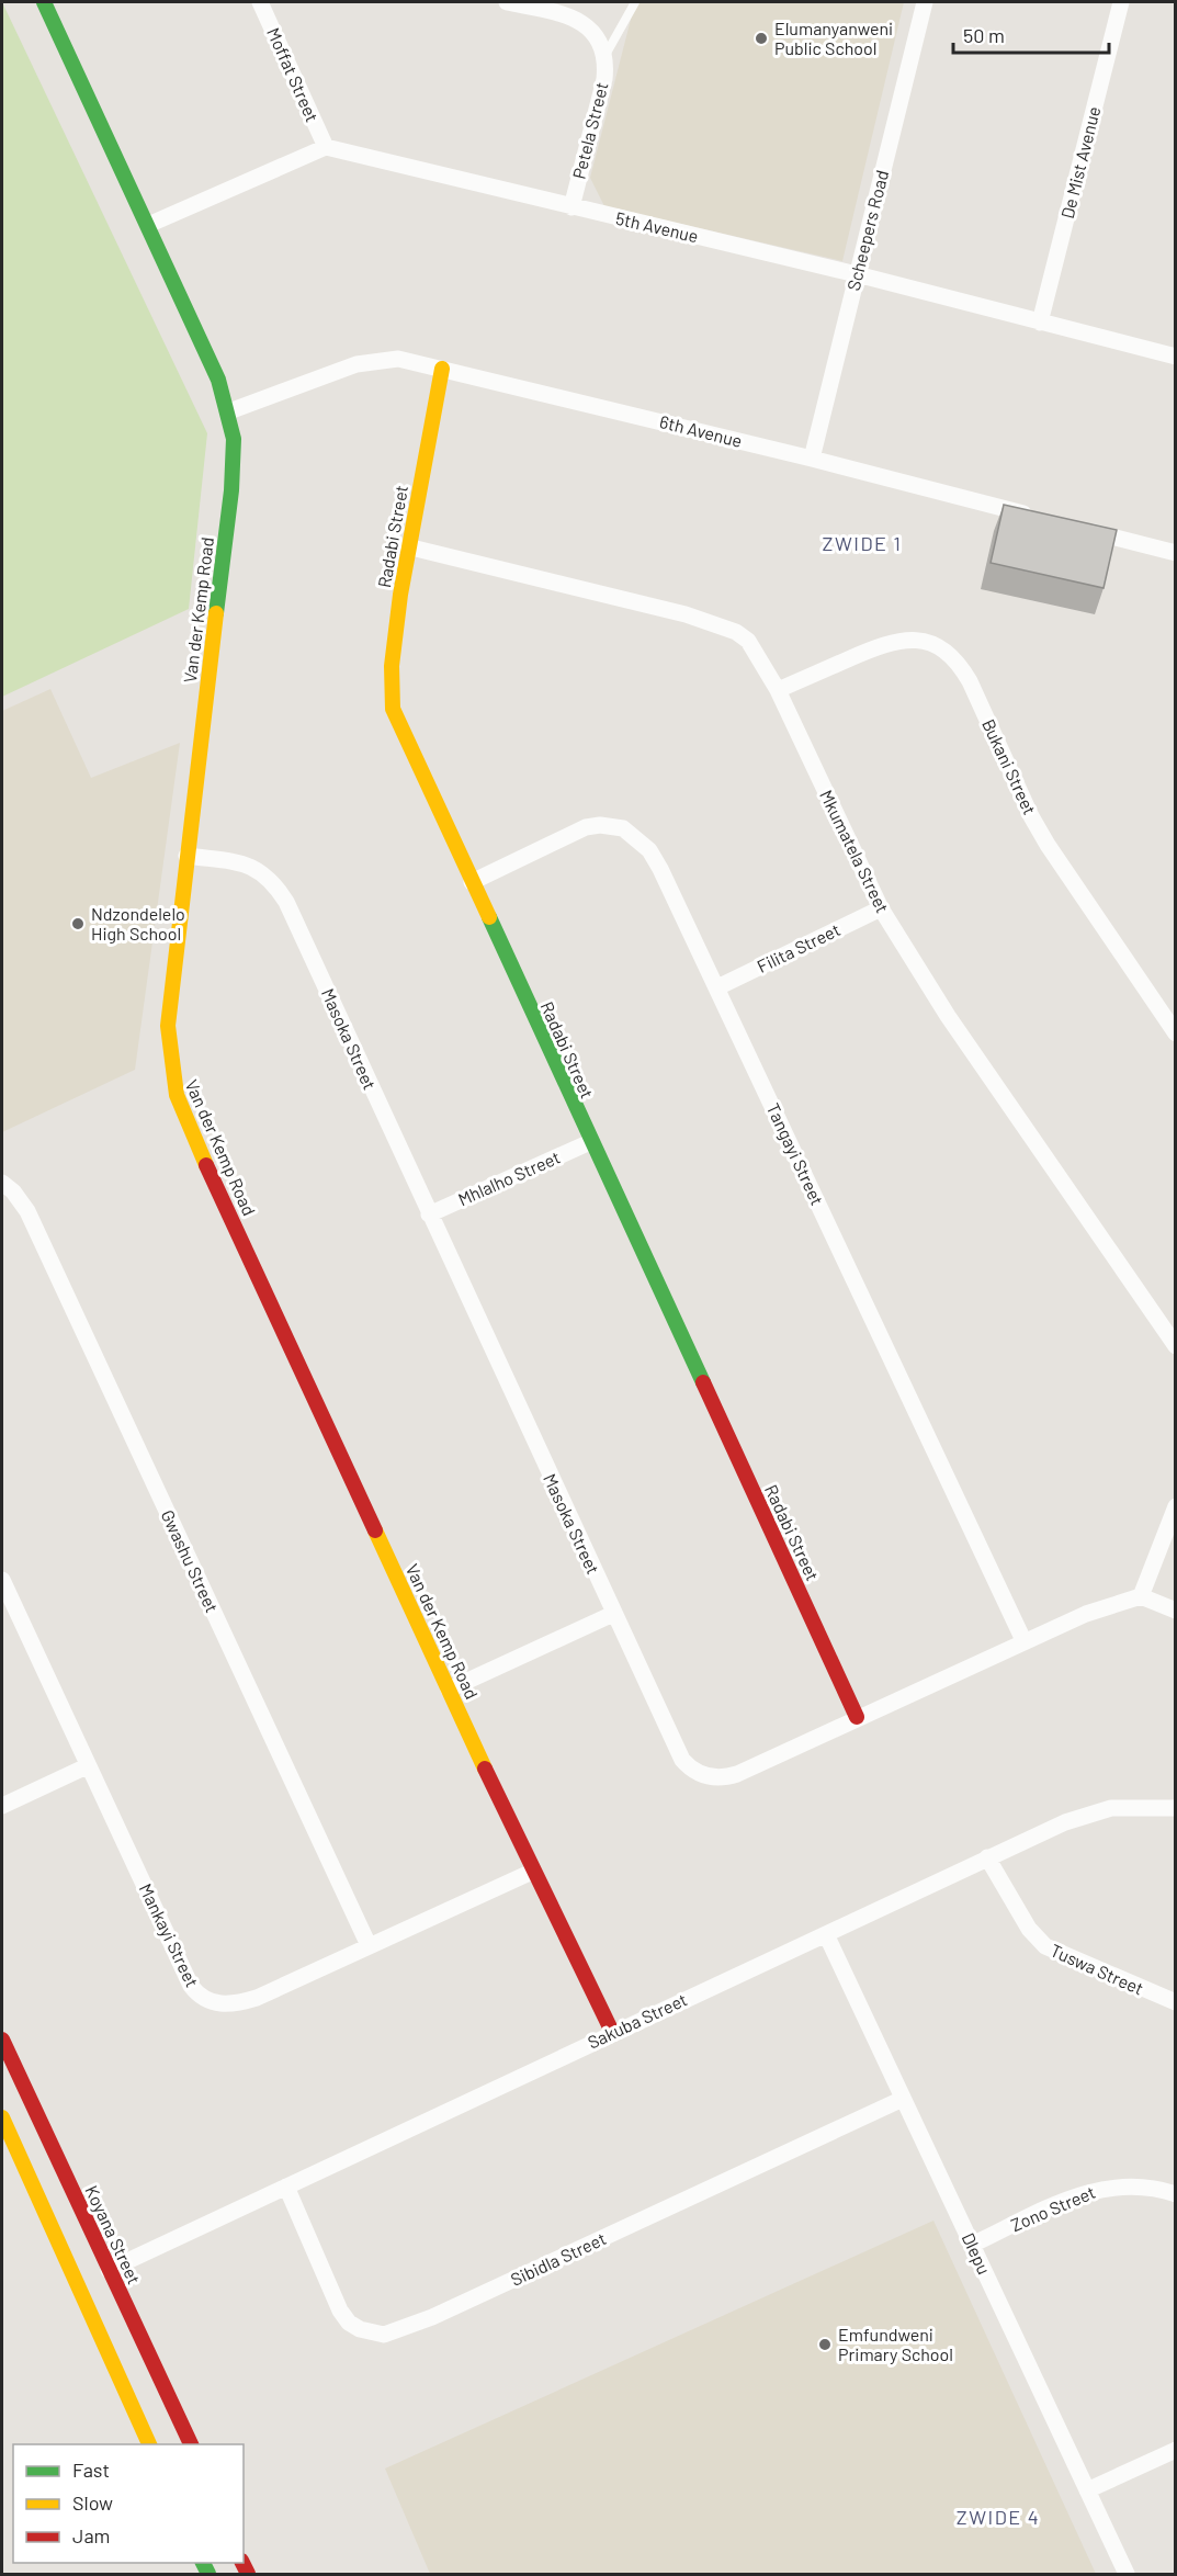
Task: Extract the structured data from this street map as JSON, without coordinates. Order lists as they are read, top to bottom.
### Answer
{
  "streets": {
    "street": [
      "Moffat Street",
      "Petela Street",
      "De Mist Avenue",
      "5th Avenue",
      "Scheepers Road",
      "6th Avenue",
      "Radabi Street",
      "Van der Kemp Road",
      "Bukani Street",
      "Mkumatela Street",
      "Filita Street",
      "Masoka Street",
      "Tangayi Street",
      "Mhlalho Street",
      "Gwashu Street",
      "Mankayi Street",
      "Tuswa Street",
      "Sakuba Street",
      "Zono Street",
      "Koyana Street",
      "Dlepu",
      "Sibidla Street"
    ]
  },
  "crossings": [
    ["Moffat Street", "5th Avenue"],
    ["Petela Street", "5th Avenue"],
    ["De Mist Avenue", "5th Avenue"],
    ["5th Avenue", "Scheepers Road"],
    ["Scheepers Road", "6th Avenue"],
    ["6th Avenue", "Radabi Street"],
    ["6th Avenue", "Van der Kemp Road"],
    ["Radabi Street", "Mkumatela Street"],
    ["Radabi Street", "Masoka Street"],
    ["Radabi Street", "Tangayi Street"],
    ["Radabi Street", "Mhlalho Street"],
    ["Van der Kemp Road", "Masoka Street"],
    ["Van der Kemp Road", "Mankayi Street"],
    ["Van der Kemp Road", "Sakuba Street"],
    ["Bukani Street", "Mkumatela Street"],
    ["Mkumatela Street", "Filita Street"],
    ["Filita Street", "Tangayi Street"],
    ["Masoka Street", "Tangayi Street"],
    ["Masoka Street", "Mhlalho Street"],
    ["Gwashu Street", "Mankayi Street"],
    ["Tuswa Street", "Sakuba Street"],
    ["Sakuba Street", "Koyana Street"],
    ["Sakuba Street", "Dlepu"],
    ["Sakuba Street", "Sibidla Street"],
    ["Zono Street", "Dlepu"],
    ["Dlepu", "Sibidla Street"]
  ],
  "districts": ["ZWIDE 1", "ZWIDE 4"],
  "places": ["Elumanyanweni Public School", "Ndzondelelo High School", "Emfundweni Primary School"],
  "legend": ["Fast", "Slow", "Jam"],
  "scale_bar": "50 m"
}
